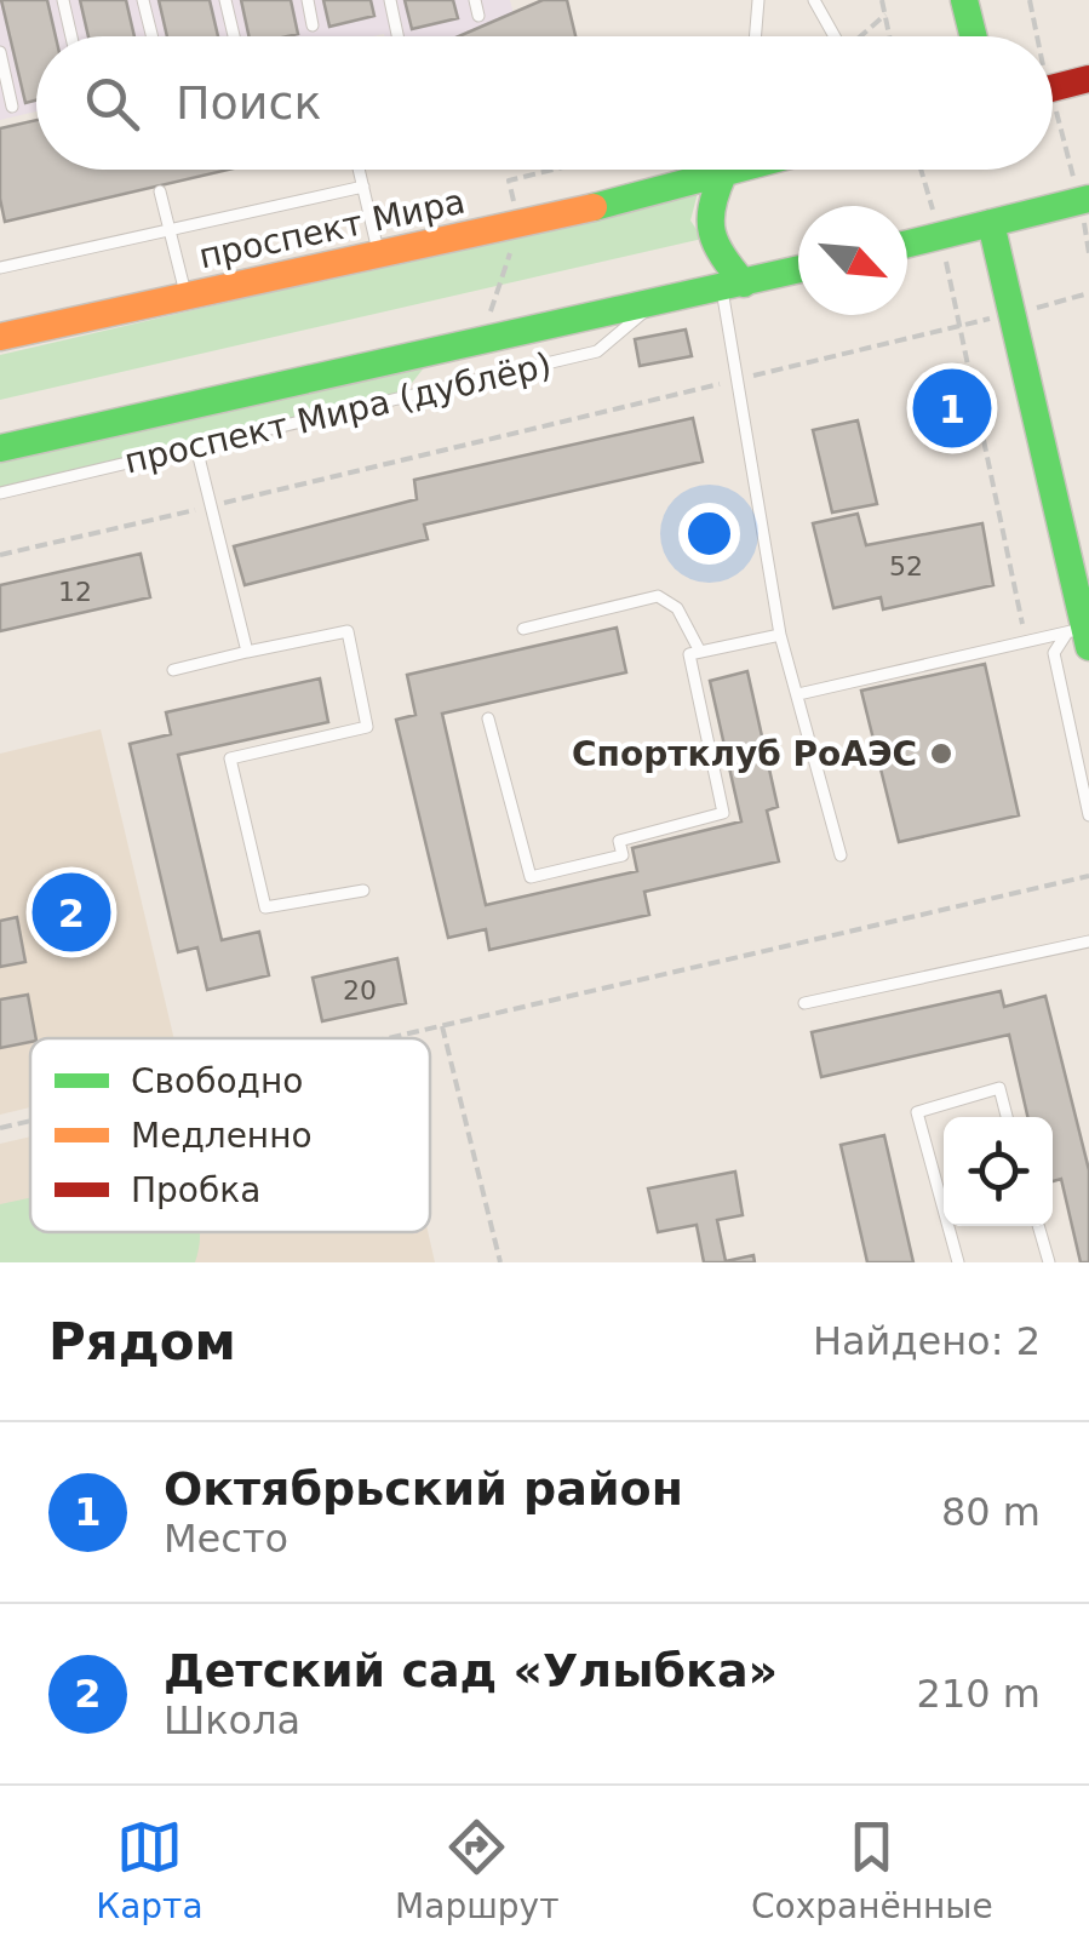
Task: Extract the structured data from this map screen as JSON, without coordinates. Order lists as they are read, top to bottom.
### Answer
{
  "streets": {
    "main road": ["проспект Мира"],
    "lane": ["проспект Мира (дублёр)"]
  },
  "places": ["Спортклуб РоАЭС"],
  "house_numbers": ["52", "12", "20"],
  "legend": ["Свободно", "Медленно", "Пробка"],
  "north": "bottom right",
  "page": {
    "search": "Поиск",
    "pins": ["1", "2"],
    "heading": ["Рядом", "Найдено: 2"],
    "list": [
      {
        "mark": "1",
        "name": "Октябрьский район",
        "note": "Место",
        "value": "80 m"
      },
      {
        "mark": "2",
        "name": "Детский сад «Улыбка»",
        "note": "Школа",
        "value": "210 m"
      }
    ],
    "nav": ["Карта", "Маршрут", "Сохранённые"]
  }
}
